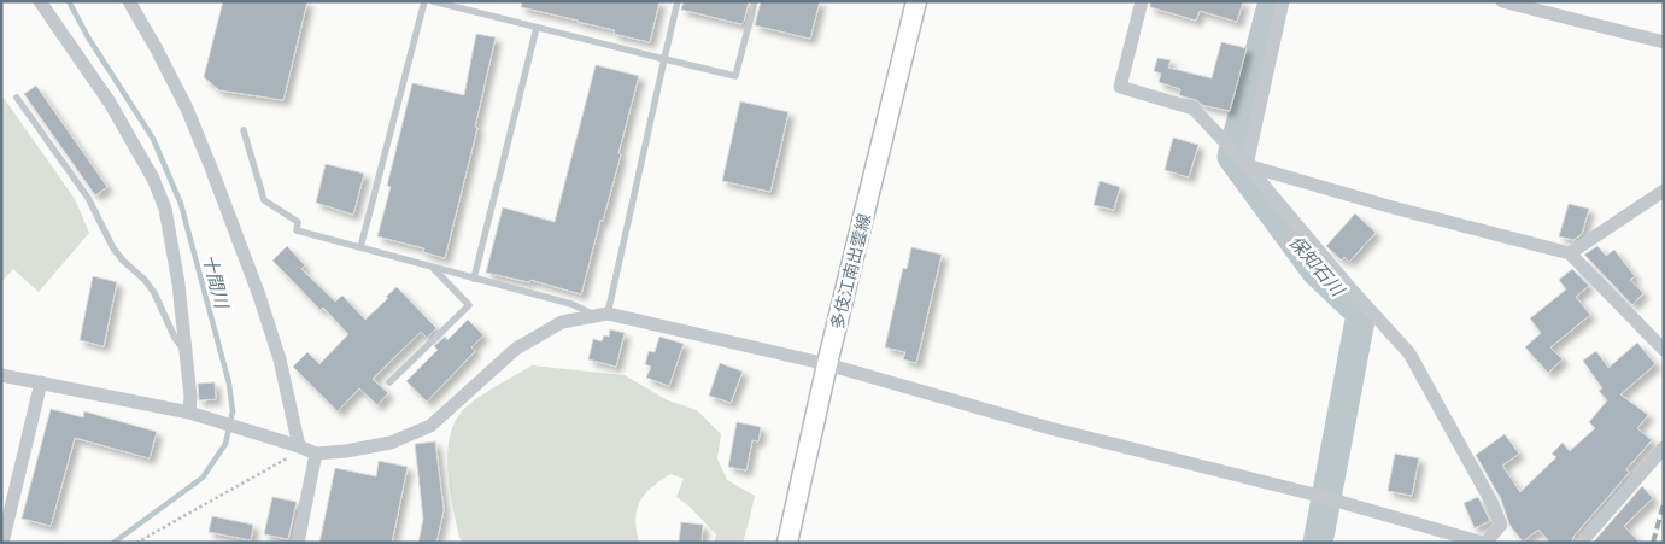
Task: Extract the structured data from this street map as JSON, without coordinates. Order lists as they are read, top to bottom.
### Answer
{
  "streets": {
    "main road": ["多伎江南出雲線"]
  },
  "water": ["保知石川", "十間川"]
}
